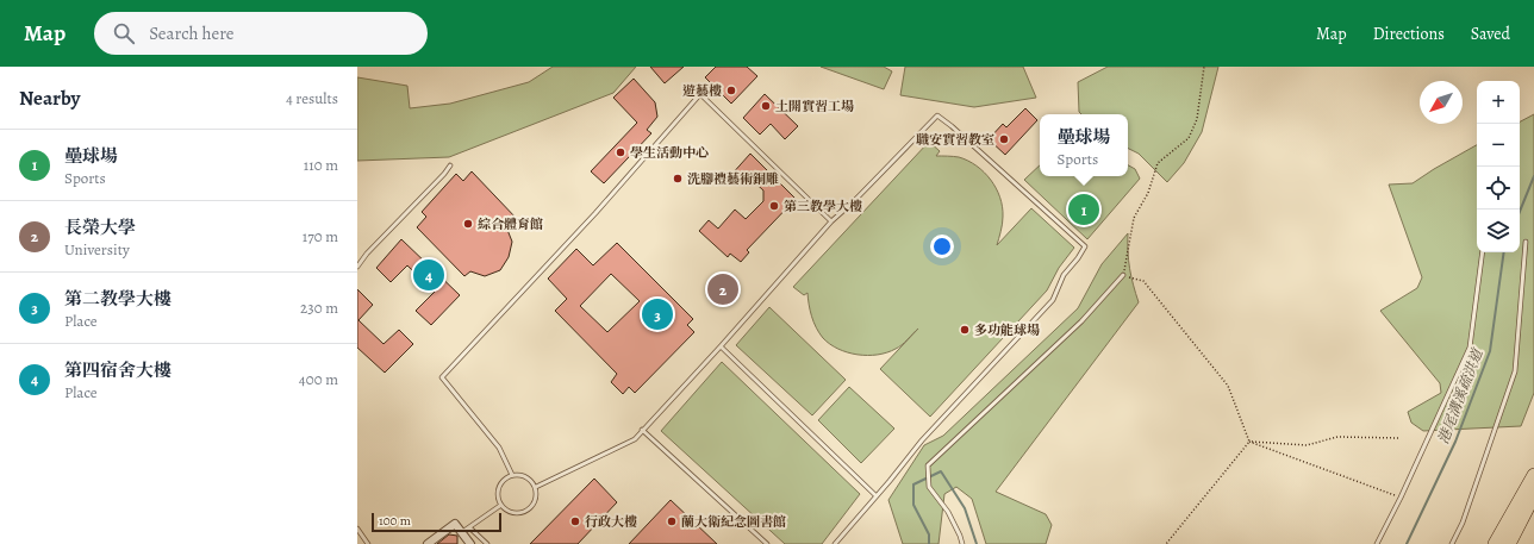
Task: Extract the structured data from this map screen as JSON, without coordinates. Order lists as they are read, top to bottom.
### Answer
{
  "water": ["港尾溝溪疏洪道"],
  "places": [
    "遊藝樓",
    "土開實習工場",
    "職安實習教室",
    "學生活動中心",
    "洗腳禮藝術銅雕",
    "第三教學大樓",
    "綜合體育館",
    "多功能球場",
    "行政大樓",
    "蘭大衛紀念圖書館"
  ],
  "scale_bar": "100 m",
  "north": "bottom left",
  "page": {
    "header": "Map",
    "search": "Search here",
    "nav": ["Map", "Directions", "Saved"],
    "heading": ["Nearby", "4 results"],
    "map_buttons": ["+", "−"],
    "popup": ["壘球場", "Sports"],
    "list": [
      {
        "mark": "1",
        "name": "壘球場",
        "note": "Sports",
        "value": "110 m"
      },
      {
        "mark": "2",
        "name": "長榮大學",
        "note": "University",
        "value": "170 m"
      },
      {
        "mark": "3",
        "name": "第二教學大樓",
        "note": "Place",
        "value": "230 m"
      },
      {
        "mark": "4",
        "name": "第四宿舍大樓",
        "note": "Place",
        "value": "400 m"
      }
    ],
    "pins": [
      "1",
      "4",
      "2",
      "3"
    ],
    "scale": "100 m"
  }
}
